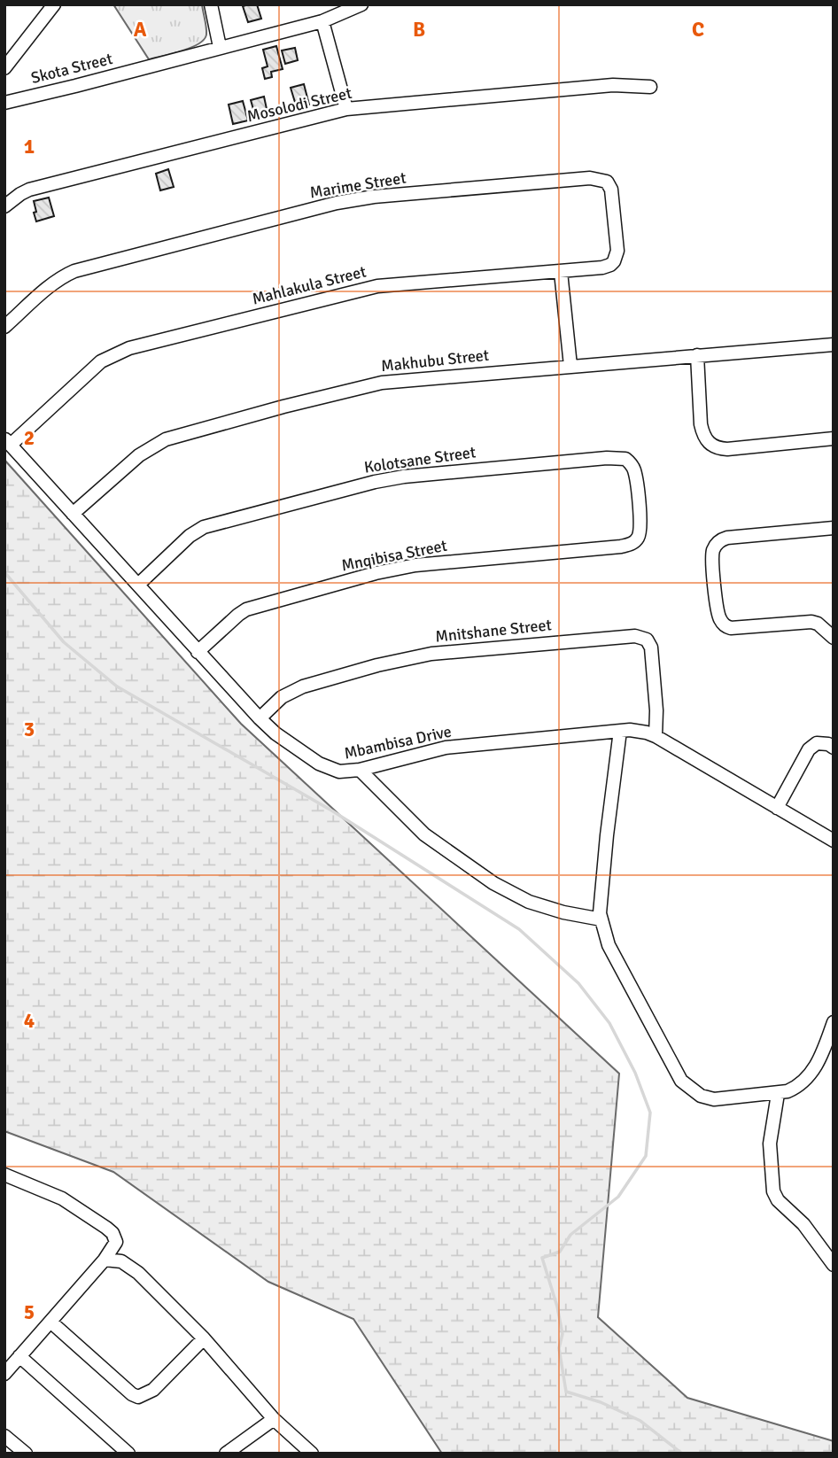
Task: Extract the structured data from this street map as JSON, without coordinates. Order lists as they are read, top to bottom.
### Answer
{
  "streets": {
    "street": [
      "Skota Street",
      "Mosolodi Street",
      "Marime Street",
      "Mahlakula Street",
      "Makhubu Street",
      "Kolotsane Street",
      "Mnqibisa Street",
      "Mnitshane Street",
      "Mbambisa Drive"
    ]
  },
  "crossings": [
    ["Marime Street", "Mahlakula Street"],
    ["Mahlakula Street", "Mbambisa Drive"],
    ["Makhubu Street", "Mbambisa Drive"],
    ["Kolotsane Street", "Mnqibisa Street"],
    ["Kolotsane Street", "Mbambisa Drive"],
    ["Mnqibisa Street", "Mbambisa Drive"],
    ["Mnitshane Street", "Mbambisa Drive"]
  ],
  "grid": {
    "columns": ["A", "B", "C"],
    "rows": [
      "1",
      "2",
      "3",
      "4",
      "5"
    ]
  }
}
